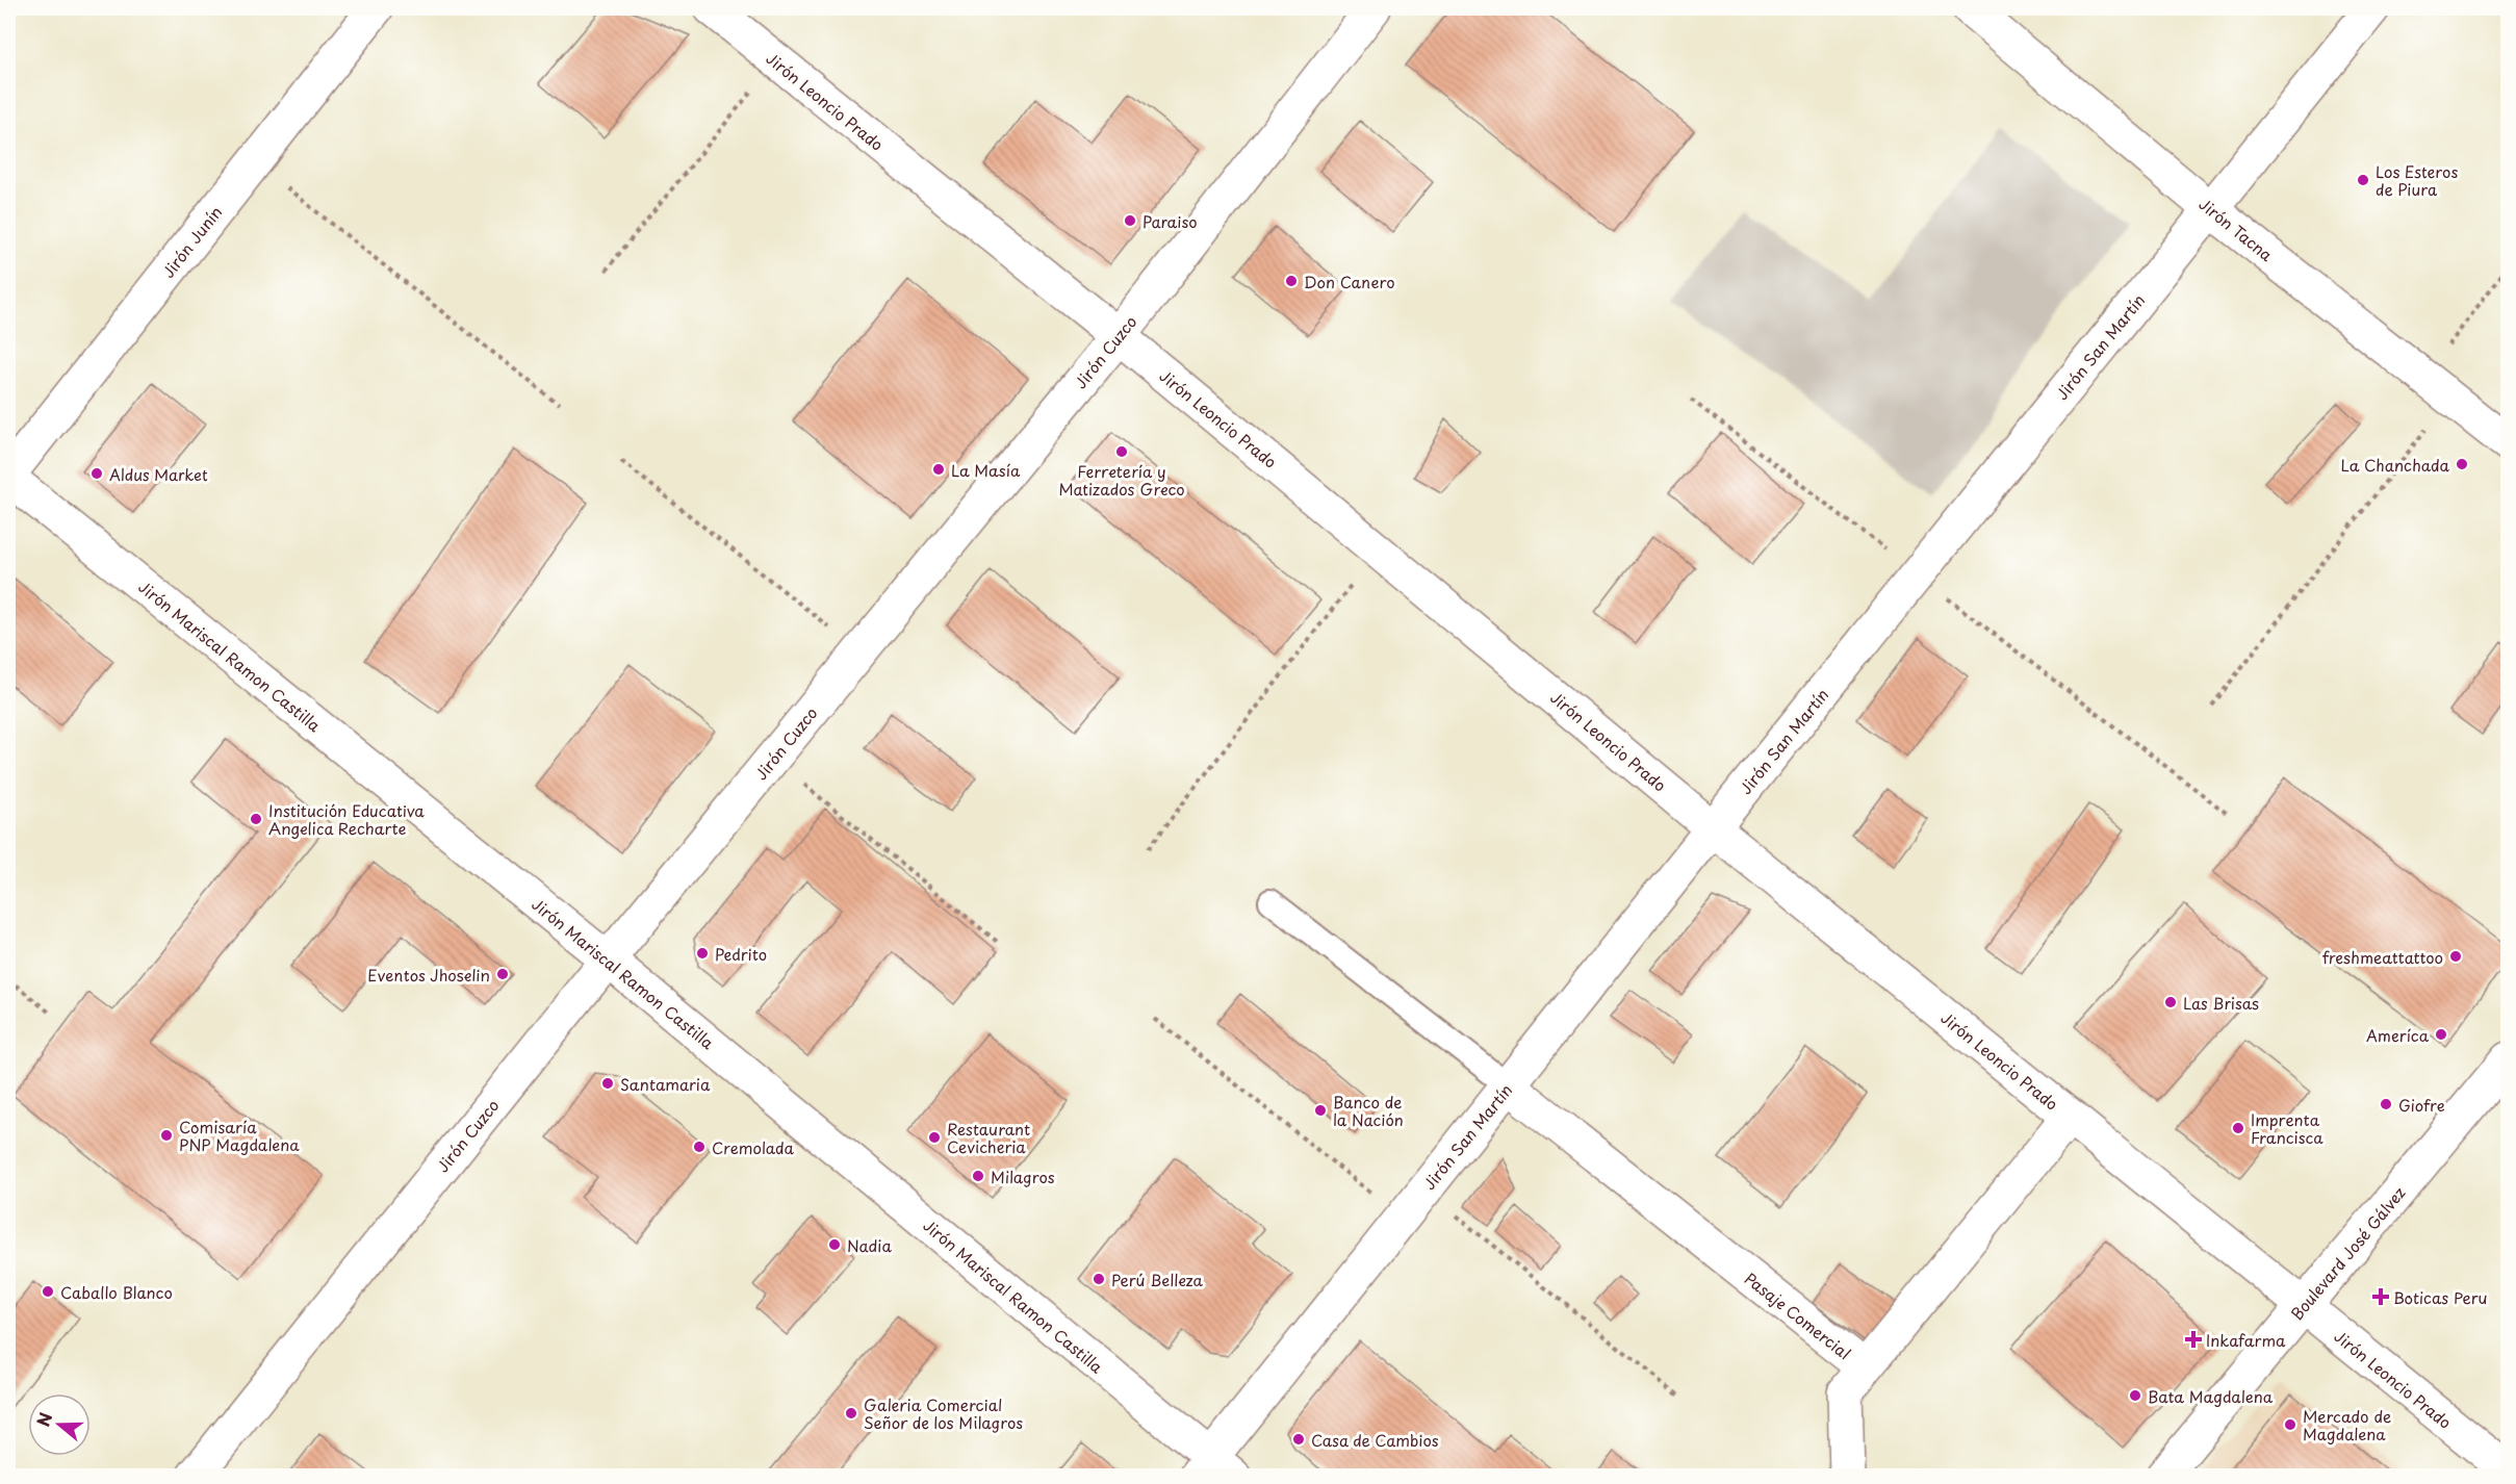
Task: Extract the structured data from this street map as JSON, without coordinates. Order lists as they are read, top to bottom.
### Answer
{
  "streets": {
    "street": [
      "Jirón Leoncio Prado",
      "Jirón Tacna",
      "Jirón Junín",
      "Jirón San Martín",
      "Jirón Cuzco",
      "Jirón Mariscal Ramon Castilla",
      "Boulevard José Gálvez",
      "Pasaje Comercial"
    ]
  },
  "crossings": [
    ["Jirón Leoncio Prado", "Jirón San Martín"],
    ["Jirón Leoncio Prado", "Jirón Cuzco"],
    ["Jirón Leoncio Prado", "Boulevard José Gálvez"],
    ["Jirón Leoncio Prado", "Pasaje Comercial"],
    ["Jirón Tacna", "Jirón San Martín"],
    ["Jirón Junín", "Jirón Mariscal Ramon Castilla"],
    ["Jirón San Martín", "Jirón Mariscal Ramon Castilla"],
    ["Jirón San Martín", "Pasaje Comercial"],
    ["Jirón Cuzco", "Jirón Mariscal Ramon Castilla"]
  ],
  "places": {
    "other": [
      "Los Esteros de Piura",
      "Paraiso",
      "Don Canero",
      "Ferretería y Matizados Greco",
      "La Chanchada",
      "La Masía",
      "Aldus Market",
      "Institución Educativa Angelica Recharte",
      "Pedrito",
      "freshmeattattoo",
      "Eventos Jhoselin",
      "Las Brisas",
      "Ameríca",
      "Santamaria",
      "Giofre",
      "Banco de la Nación",
      "Imprenta Francisca",
      "Comisaría PNP Magdalena",
      "Restaurant Cevicheria",
      "Cremolada",
      "Milagros",
      "Nadia",
      "Perú Belleza",
      "Caballo Blanco",
      "Bata Magdalena",
      "Galeria Comercial Señor de los Milagros",
      "Mercado de Magdalena",
      "Casa de Cambios"
    ],
    "health": ["Boticas Peru", "Inkafarma"]
  },
  "north": "left"
}
